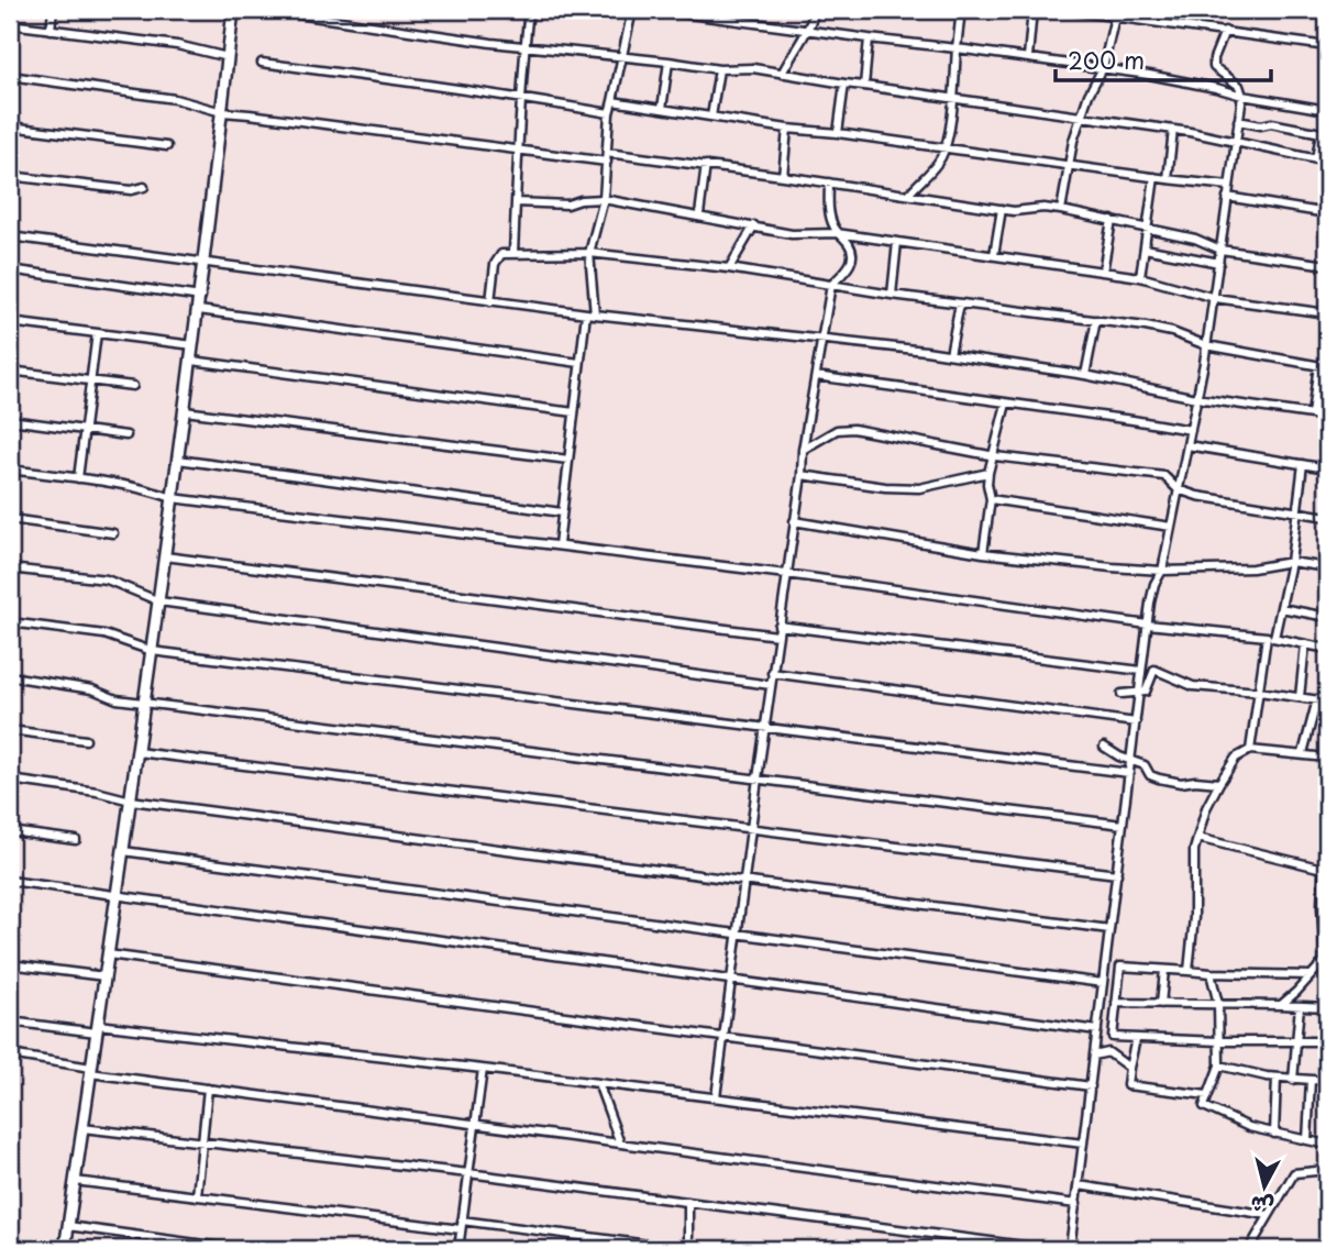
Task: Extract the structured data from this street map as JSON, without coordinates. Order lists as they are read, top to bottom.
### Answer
{
  "scale_bar": "200 m",
  "north": "bottom"
}
